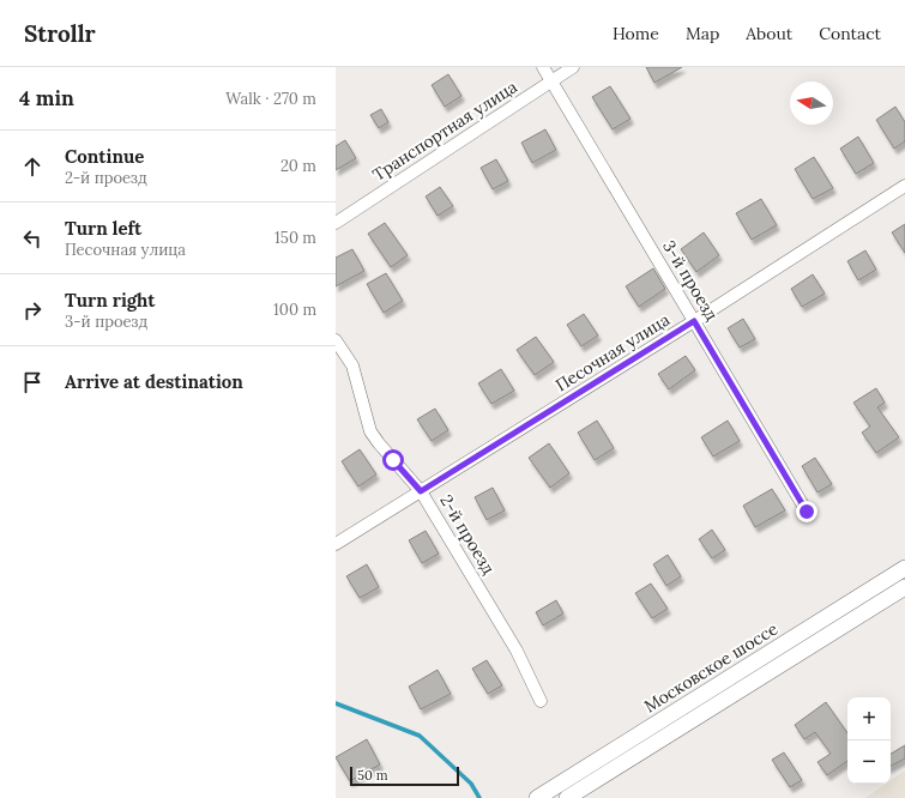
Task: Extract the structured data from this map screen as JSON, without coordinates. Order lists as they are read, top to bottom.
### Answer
{
  "streets": {
    "main road": ["Московское шоссе"],
    "street": [
      "Транспортная улица",
      "3-й проезд",
      "Песочная улица",
      "2-й проезд"
    ]
  },
  "crossings": [
    ["Транспортная улица", "3-й проезд"],
    ["3-й проезд", "Песочная улица"],
    ["Песочная улица", "2-й проезд"]
  ],
  "scale_bar": "50 m",
  "north": "left",
  "page": {
    "header": "Strollr",
    "nav": [
      "Home",
      "Map",
      "About",
      "Contact"
    ],
    "heading": ["4 min", "Walk · 270 m"],
    "list": [
      ["Continue", "2-й проезд", "20 m"],
      ["Turn left", "Песочная улица", "150 m"],
      ["Turn right", "3-й проезд", "100 m"],
      "Arrive at destination"
    ],
    "map_buttons": ["+", "−"],
    "scale": "50 m"
  }
}
